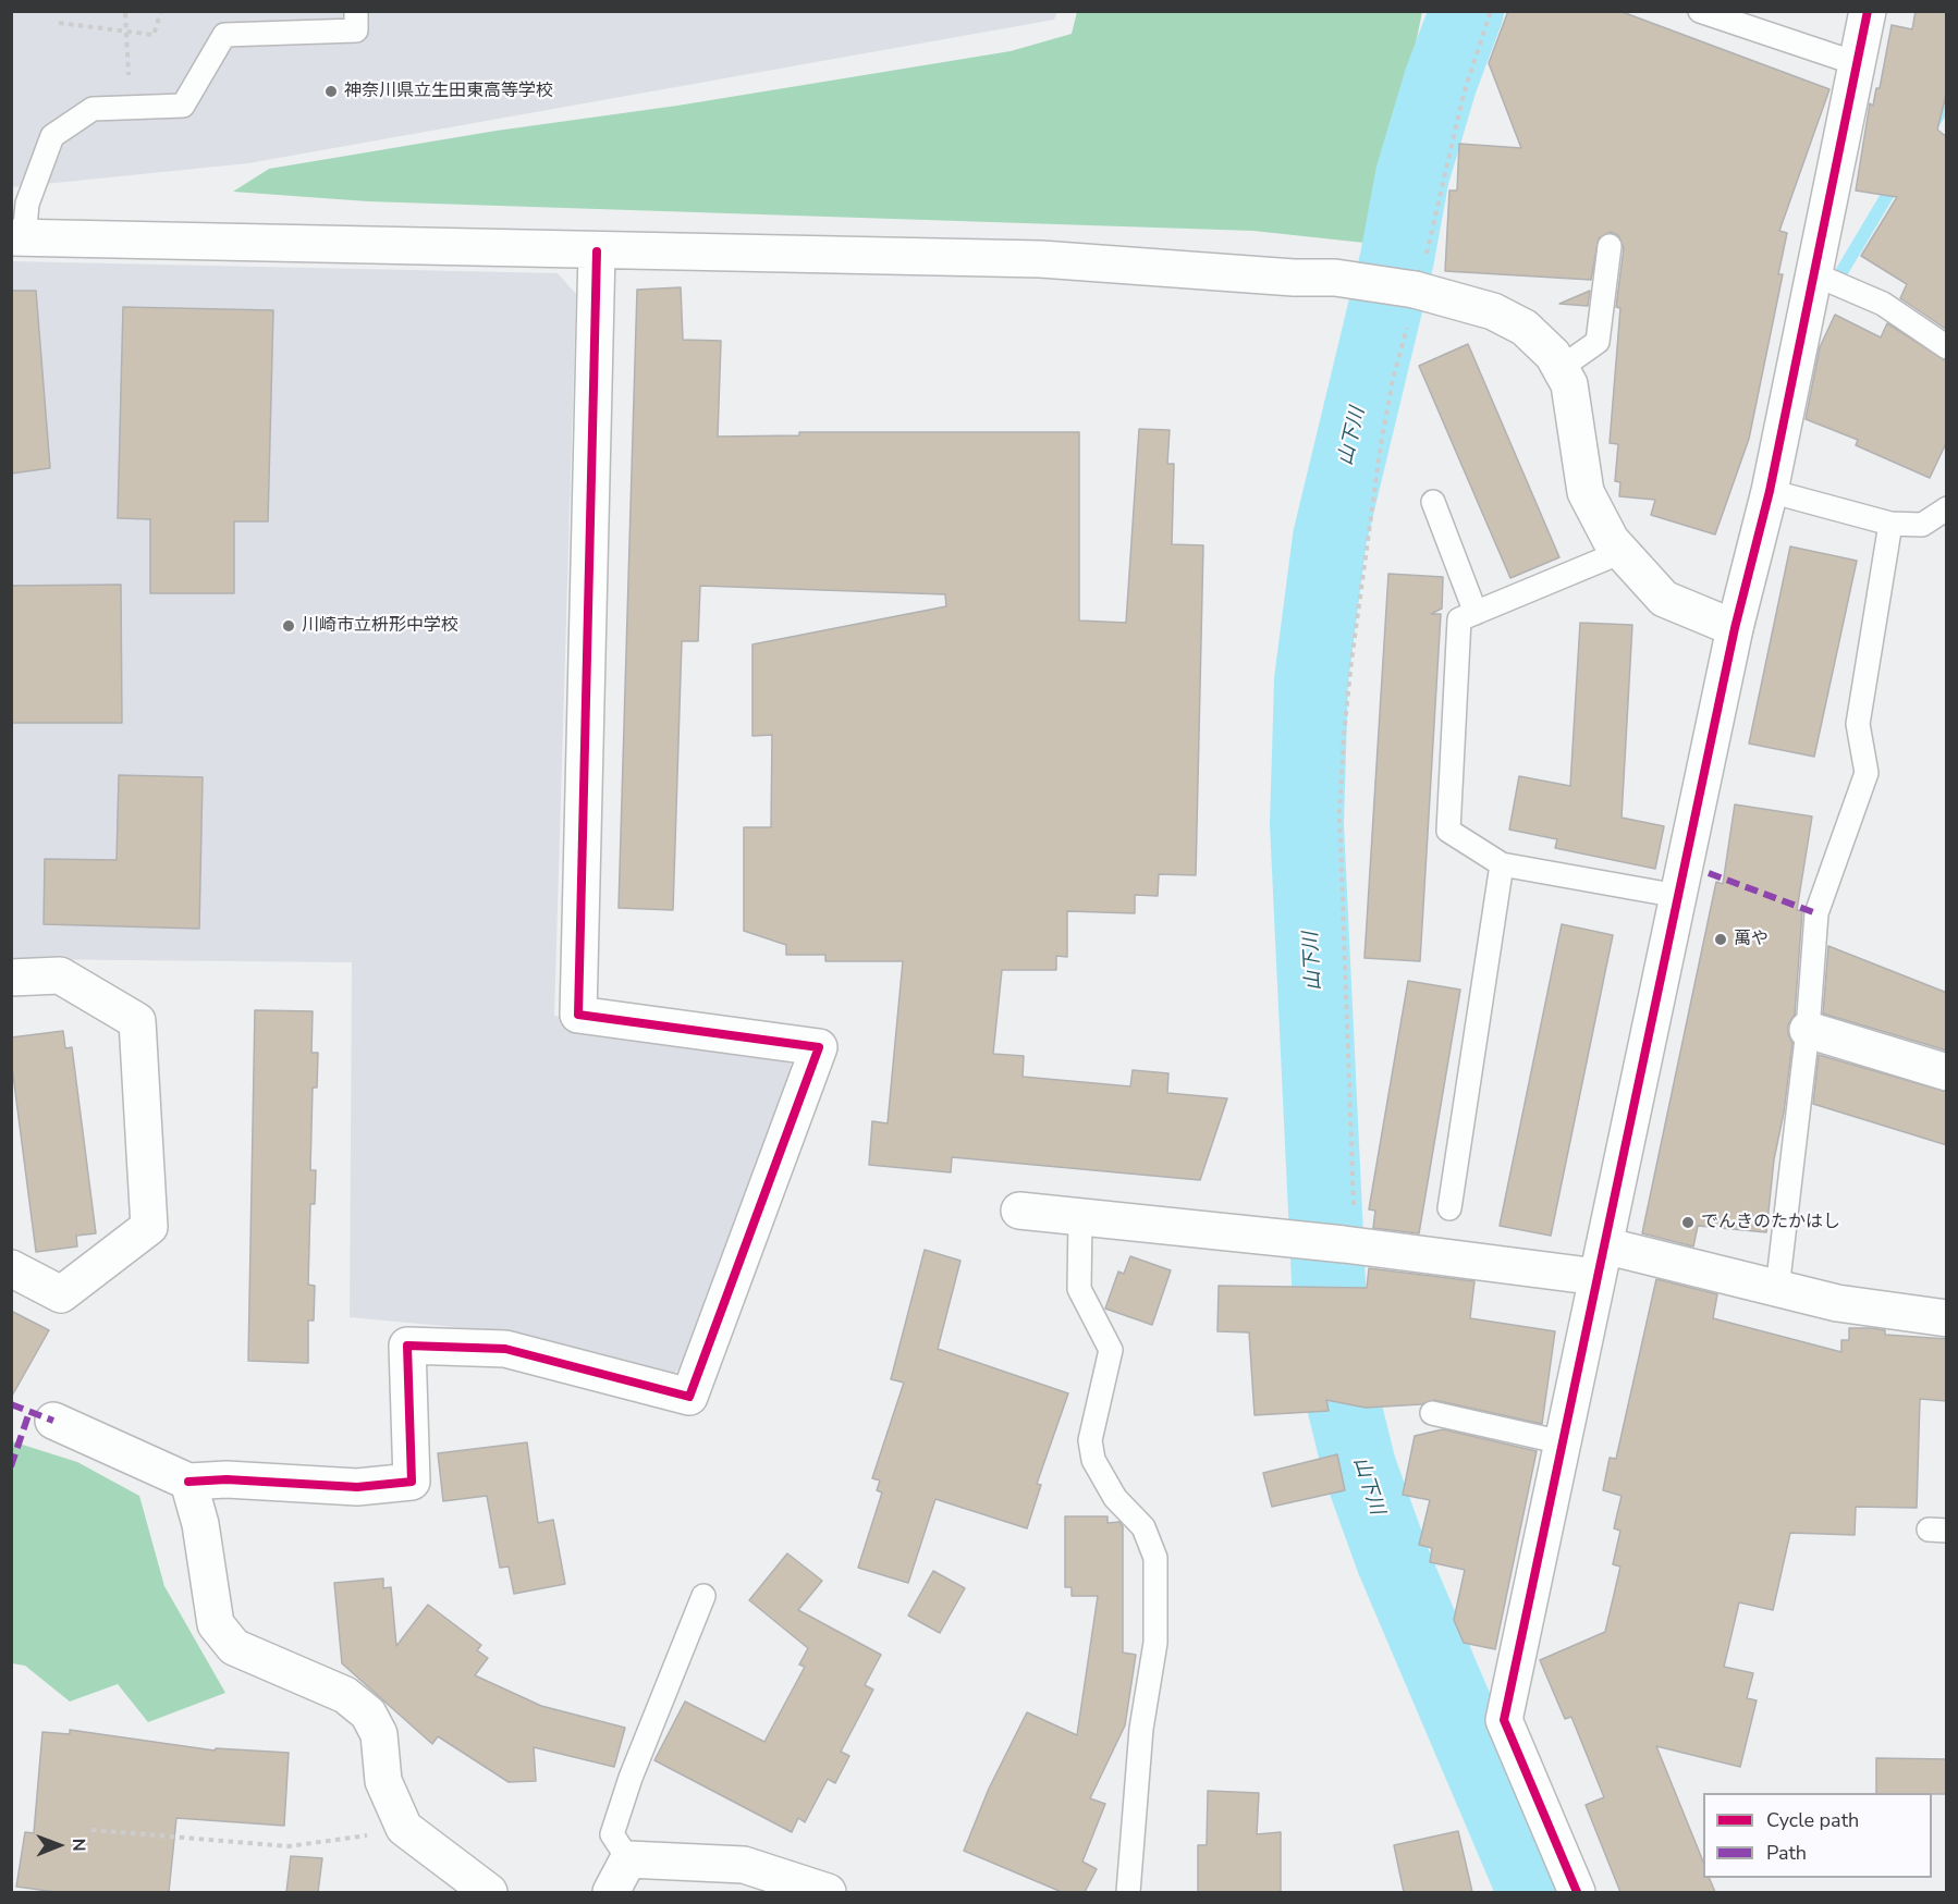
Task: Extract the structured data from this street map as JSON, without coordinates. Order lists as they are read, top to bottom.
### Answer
{
  "water": ["山下川"],
  "places": [
    "神奈川県立生田東高等学校",
    "川崎市立枡形中学校",
    "萬や",
    "でんきのたかはし"
  ],
  "legend": ["Cycle path", "Path"],
  "north": "right"
}
